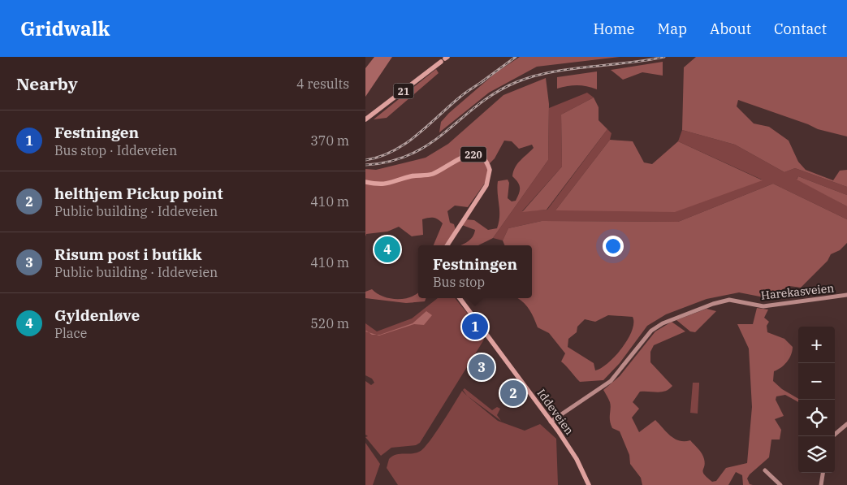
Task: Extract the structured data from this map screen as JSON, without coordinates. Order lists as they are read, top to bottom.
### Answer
{
  "streets": {
    "main road": ["21", "220", "Iddeveien"],
    "street": ["Harekasveien"]
  },
  "crossings": [
    ["Harekasveien", "Iddeveien"]
  ],
  "page": {
    "header": "Gridwalk",
    "nav": [
      "Home",
      "Map",
      "About",
      "Contact"
    ],
    "heading": ["Nearby", "4 results"],
    "list": [
      {
        "mark": "1",
        "name": "Festningen",
        "note": "Bus stop · Iddeveien",
        "value": "370 m"
      },
      {
        "mark": "2",
        "name": "helthjem Pickup point",
        "note": "Public building · Iddeveien",
        "value": "410 m"
      },
      {
        "mark": "3",
        "name": "Risum post i butikk",
        "note": "Public building · Iddeveien",
        "value": "410 m"
      },
      {
        "mark": "4",
        "name": "Gyldenløve",
        "note": "Place",
        "value": "520 m"
      }
    ],
    "pins": [
      "4",
      "1",
      "3",
      "2"
    ],
    "popup": ["Festningen", "Bus stop"],
    "map_buttons": ["+", "−"]
  }
}
